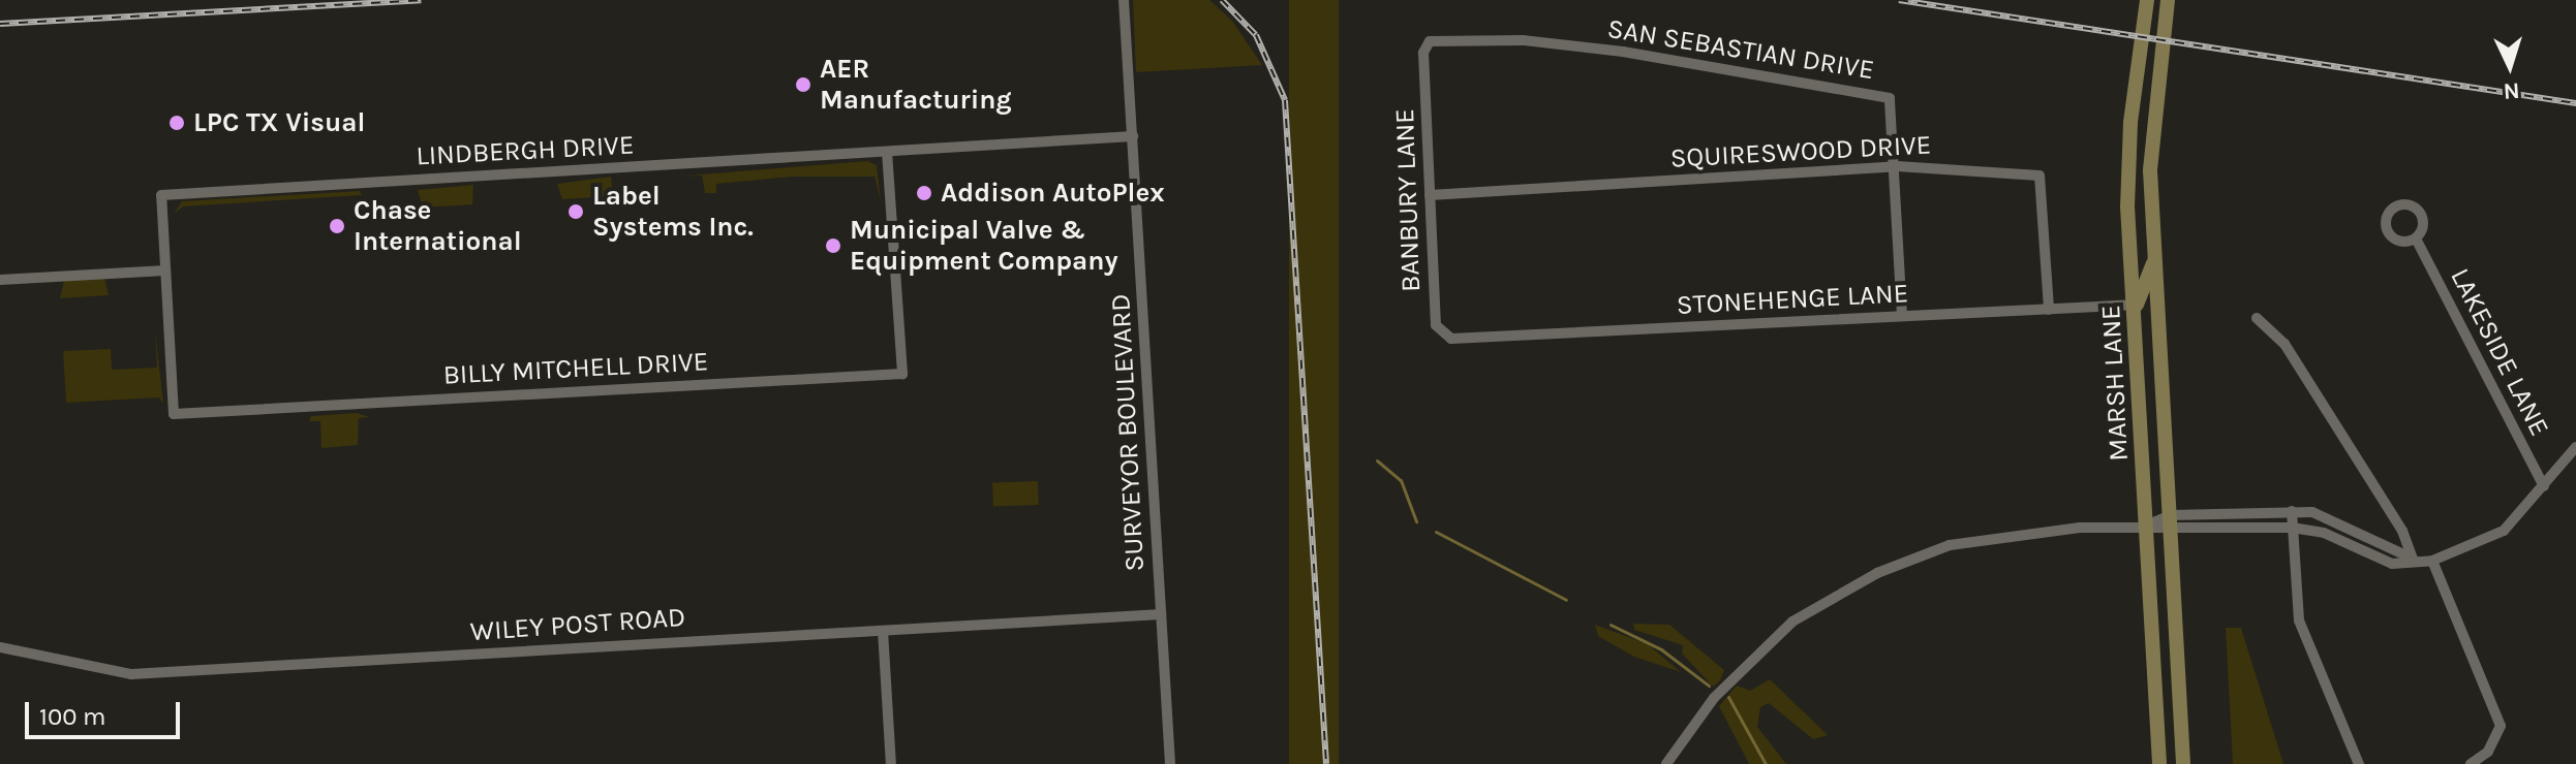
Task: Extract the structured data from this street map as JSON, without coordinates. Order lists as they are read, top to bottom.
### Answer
{
  "streets": {
    "main road": ["MARSH LANE"],
    "street": [
      "SAN SEBASTIAN DRIVE",
      "LINDBERGH DRIVE",
      "SQUIRESWOOD DRIVE",
      "BANBURY LANE",
      "STONEHENGE LANE",
      "LAKESIDE LANE",
      "BILLY MITCHELL DRIVE",
      "SURVEYOR BOULEVARD",
      "WILEY POST ROAD"
    ]
  },
  "crossings": [
    ["SAN SEBASTIAN DRIVE", "SQUIRESWOOD DRIVE"],
    ["SAN SEBASTIAN DRIVE", "BANBURY LANE"],
    ["SAN SEBASTIAN DRIVE", "STONEHENGE LANE"],
    ["LINDBERGH DRIVE", "BILLY MITCHELL DRIVE"],
    ["LINDBERGH DRIVE", "SURVEYOR BOULEVARD"],
    ["SQUIRESWOOD DRIVE", "BANBURY LANE"],
    ["SQUIRESWOOD DRIVE", "STONEHENGE LANE"],
    ["BANBURY LANE", "STONEHENGE LANE"],
    ["STONEHENGE LANE", "MARSH LANE"],
    ["SURVEYOR BOULEVARD", "WILEY POST ROAD"]
  ],
  "places": [
    "AER Manufacturing",
    "LPC TX Visual",
    "Addison AutoPlex",
    "Label Systems Inc.",
    "Chase International",
    "Municipal Valve & Equipment Company"
  ],
  "scale_bar": "100 m",
  "north": "bottom"
}
